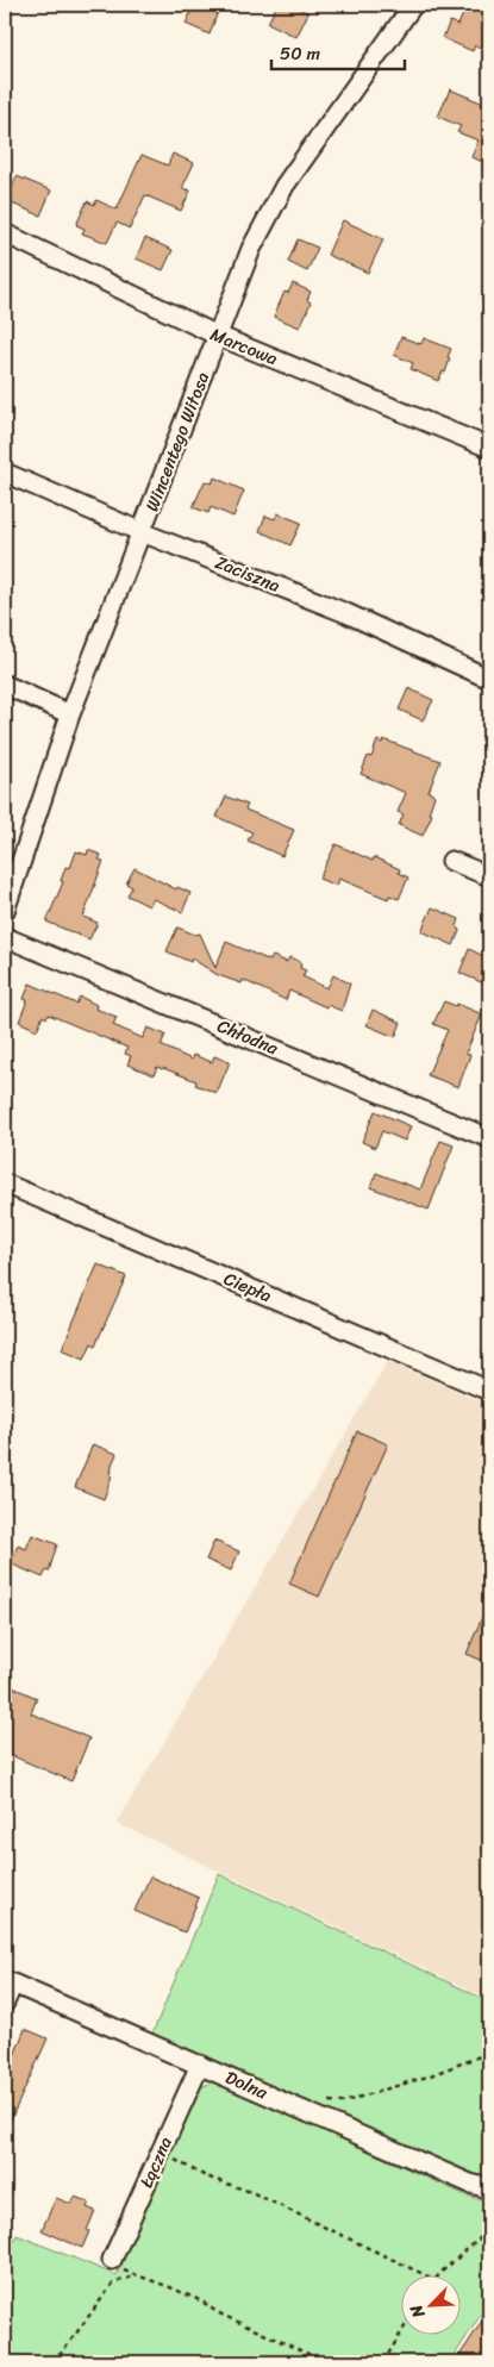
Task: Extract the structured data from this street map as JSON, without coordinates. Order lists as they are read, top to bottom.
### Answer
{
  "streets": {
    "street": [
      "Marcowa",
      "Wincentego Witosa",
      "Zaciszna",
      "Chłodna",
      "Ciepła",
      "Dolna",
      "Łączna"
    ]
  },
  "crossings": [
    ["Marcowa", "Wincentego Witosa"],
    ["Wincentego Witosa", "Zaciszna"],
    ["Dolna", "Łączna"]
  ],
  "scale_bar": "50 m",
  "north": "bottom left"
}
